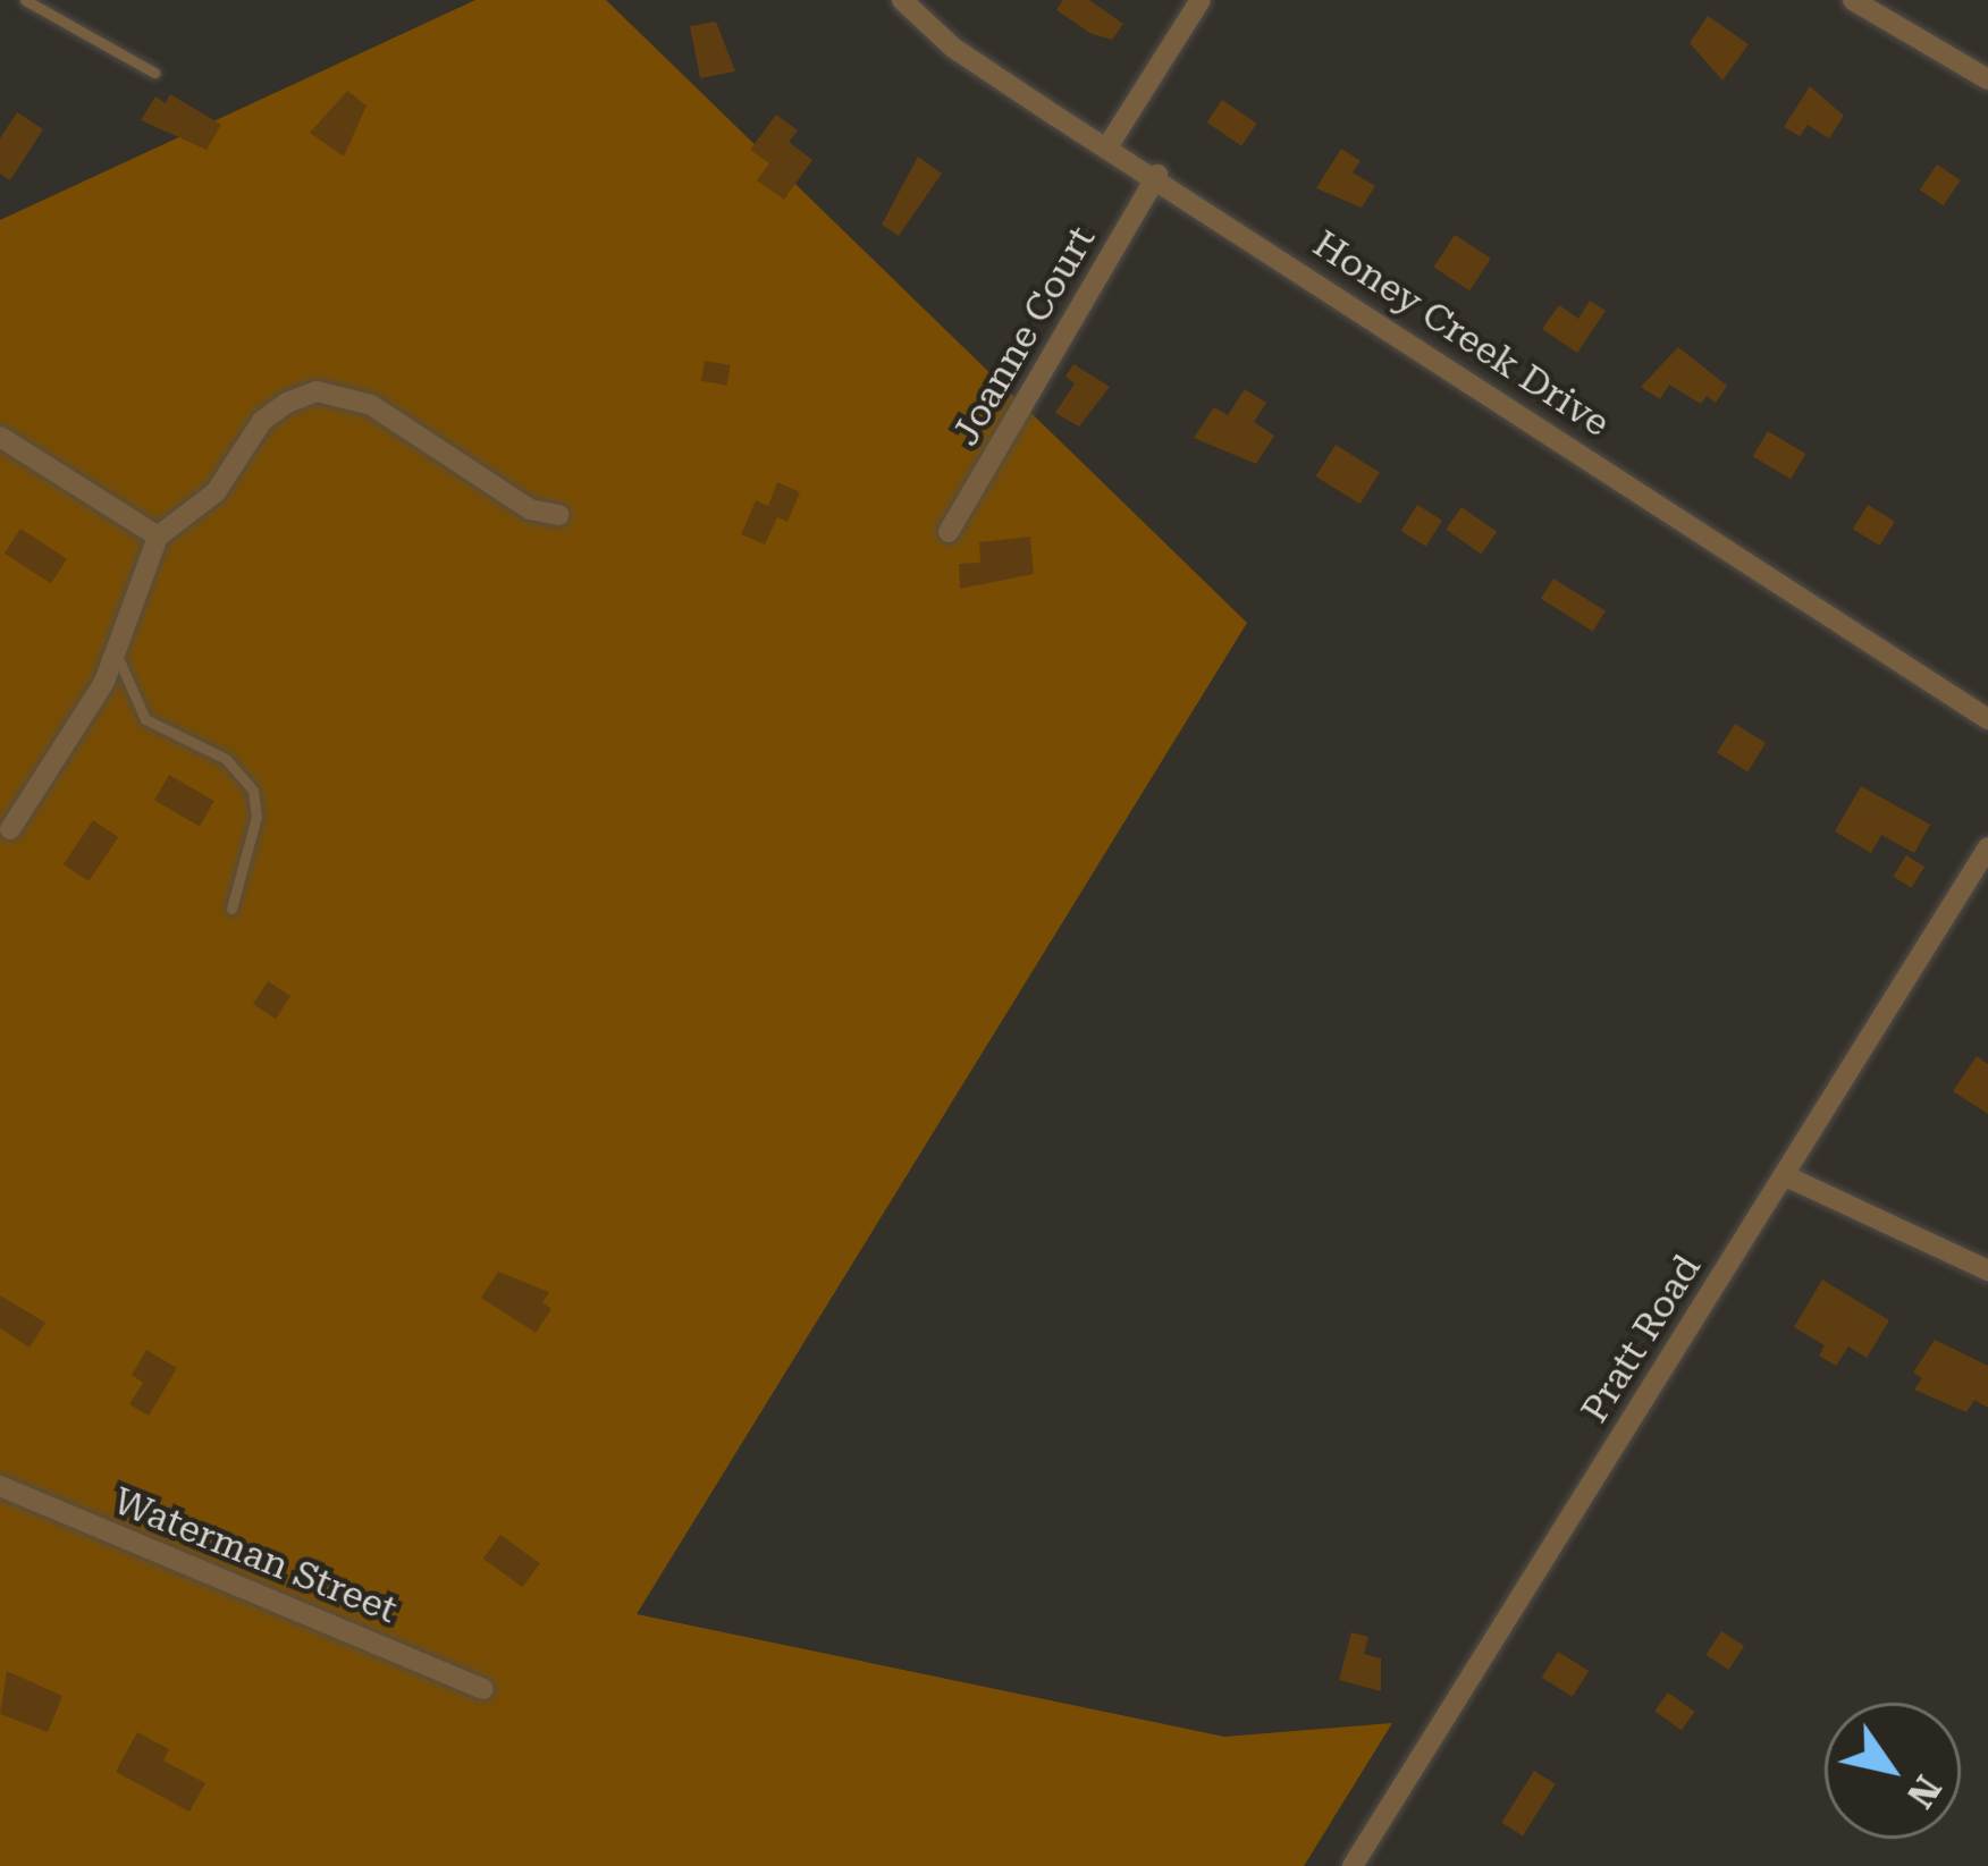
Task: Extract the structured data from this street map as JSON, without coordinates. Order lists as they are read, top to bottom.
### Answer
{
  "streets": {
    "street": [
      "Honey Creek Drive",
      "Joanne Court",
      "Pratt Road",
      "Waterman Street"
    ]
  },
  "crossings": [
    ["Honey Creek Drive", "Joanne Court"]
  ],
  "north": "bottom right"
}
